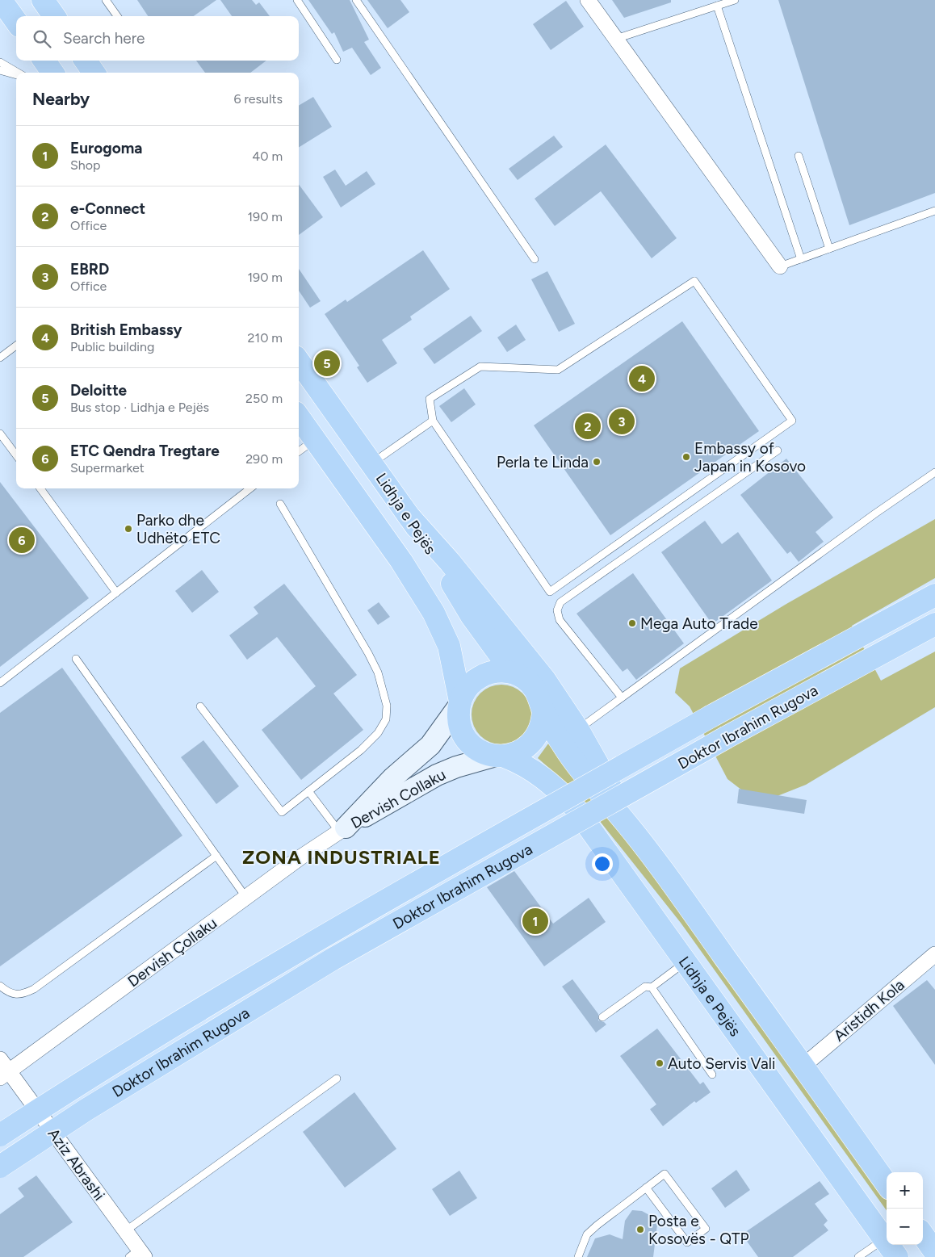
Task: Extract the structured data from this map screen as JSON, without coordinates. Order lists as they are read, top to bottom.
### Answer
{
  "streets": {
    "highway": ["Lidhja e Pejës", "Doktor Ibrahim Rugova"],
    "street": [
      "Dervish Collaku",
      "Dervish Çollaku",
      "Aristidh Kola",
      "Aziz Abrashi"
    ]
  },
  "crossings": [
    ["Lidhja e Pejës", "Dervish Collaku"],
    ["Lidhja e Pejës", "Aristidh Kola"],
    ["Dervish Collaku", "Dervish Çollaku"],
    ["Dervish Çollaku", "Aziz Abrashi"]
  ],
  "districts": ["ZONA INDUSTRIALE"],
  "places": [
    "Embassy of Japan in Kosovo",
    "Perla te Linda",
    "Parko dhe Udhëto ETC",
    "Mega Auto Trade",
    "Auto Servis Vali",
    "Posta e Kosovës - QTP"
  ],
  "page": {
    "search": "Search here",
    "heading": ["Nearby", "6 results"],
    "list": [
      {
        "mark": "1",
        "name": "Eurogoma",
        "note": "Shop",
        "value": "40 m"
      },
      {
        "mark": "2",
        "name": "e-Connect",
        "note": "Office",
        "value": "190 m"
      },
      {
        "mark": "3",
        "name": "EBRD",
        "note": "Office",
        "value": "190 m"
      },
      {
        "mark": "4",
        "name": "British Embassy",
        "note": "Public building",
        "value": "210 m"
      },
      {
        "mark": "5",
        "name": "Deloitte",
        "note": "Bus stop · Lidhja e Pejës",
        "value": "250 m"
      },
      {
        "mark": "6",
        "name": "ETC Qendra Tregtare",
        "note": "Supermarket",
        "value": "290 m"
      }
    ],
    "pins": [
      "5",
      "4",
      "3",
      "2",
      "6",
      "1"
    ],
    "map_buttons": ["+", "−"]
  }
}
